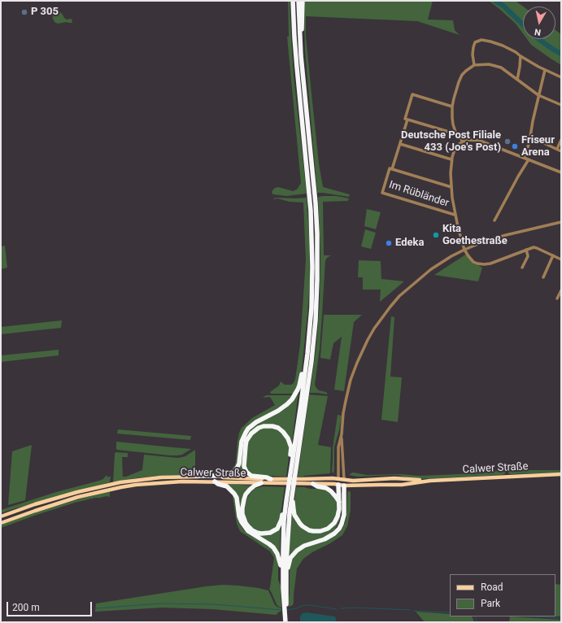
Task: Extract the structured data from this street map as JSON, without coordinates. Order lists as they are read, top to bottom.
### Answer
{
  "streets": {
    "main road": ["Calwer Straße"],
    "street": ["Im Rübländer"]
  },
  "places": [
    "P 305",
    "Deutsche Post Filiale 433 (Joe's Post)",
    "Friseur Arena",
    "Kita Goethestraße",
    "Edeka"
  ],
  "legend": ["Road", "Park"],
  "scale_bar": "200 m",
  "north": "bottom"
}
